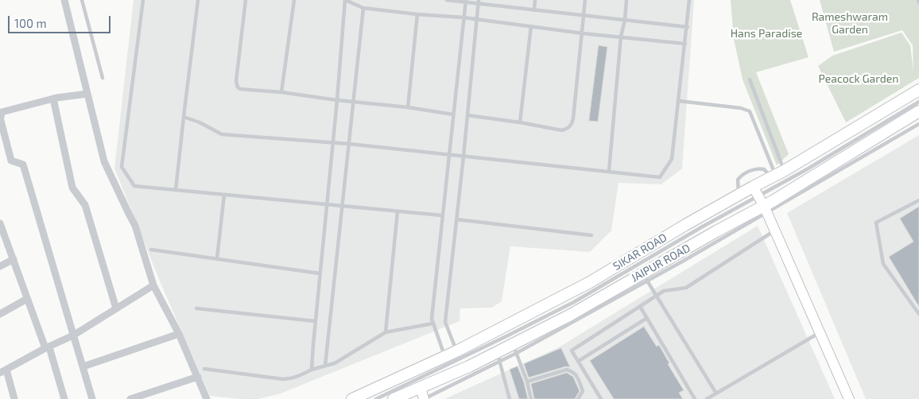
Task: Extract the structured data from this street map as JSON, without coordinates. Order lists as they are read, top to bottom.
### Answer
{
  "streets": {
    "main road": ["SIKAR ROAD", "JAIPUR ROAD"]
  },
  "parks": ["Rameshwaram Garden", "Hans Paradise", "Peacock Garden"],
  "scale_bar": "100 m"
}
